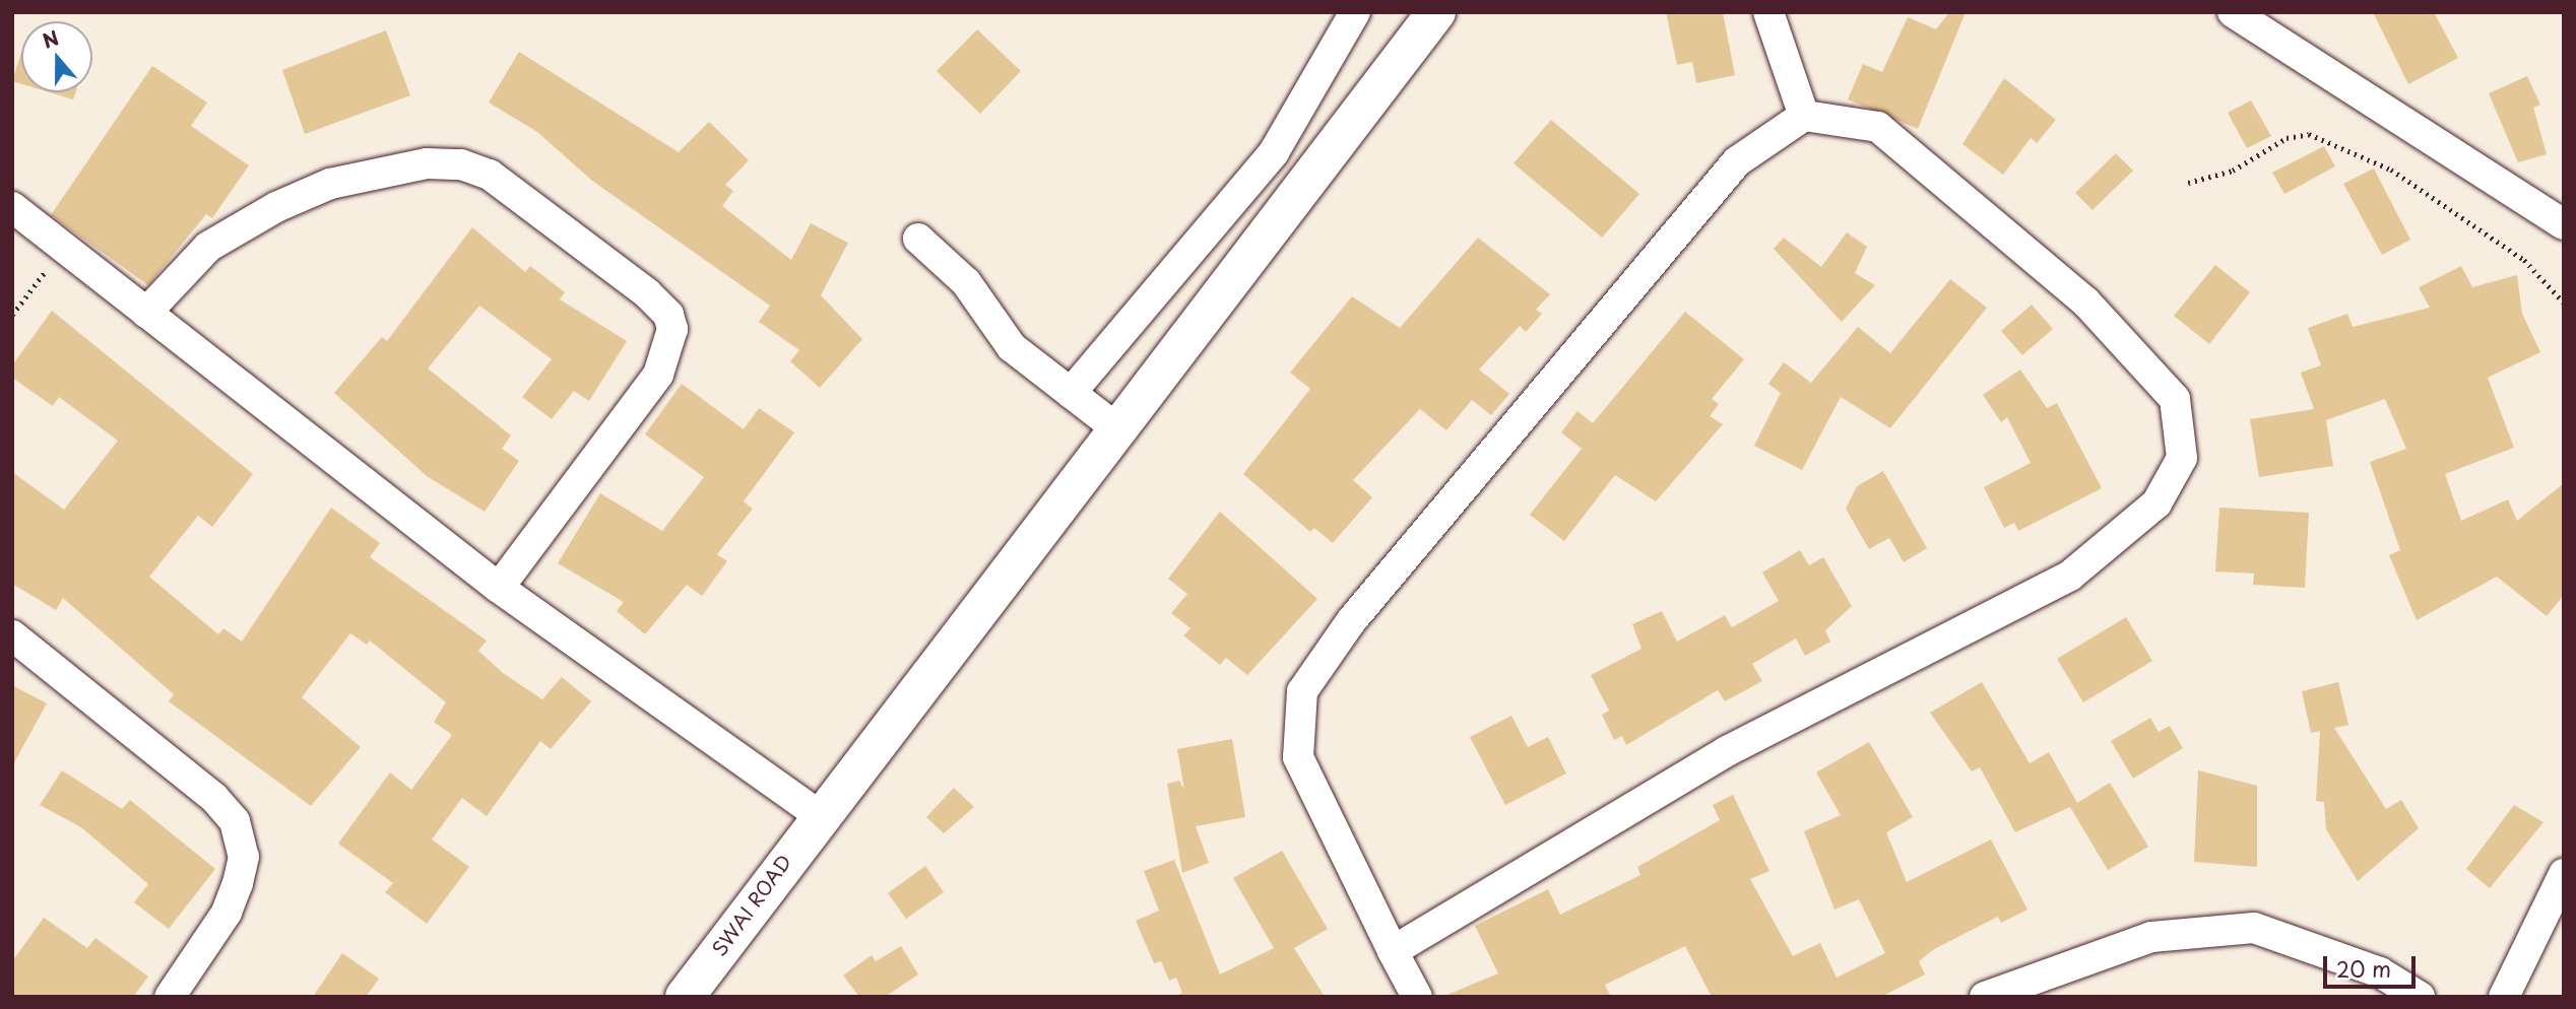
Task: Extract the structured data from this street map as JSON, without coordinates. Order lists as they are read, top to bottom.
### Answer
{
  "streets": {
    "street": ["SWAI ROAD"]
  },
  "scale_bar": "20 m",
  "north": "top"
}
